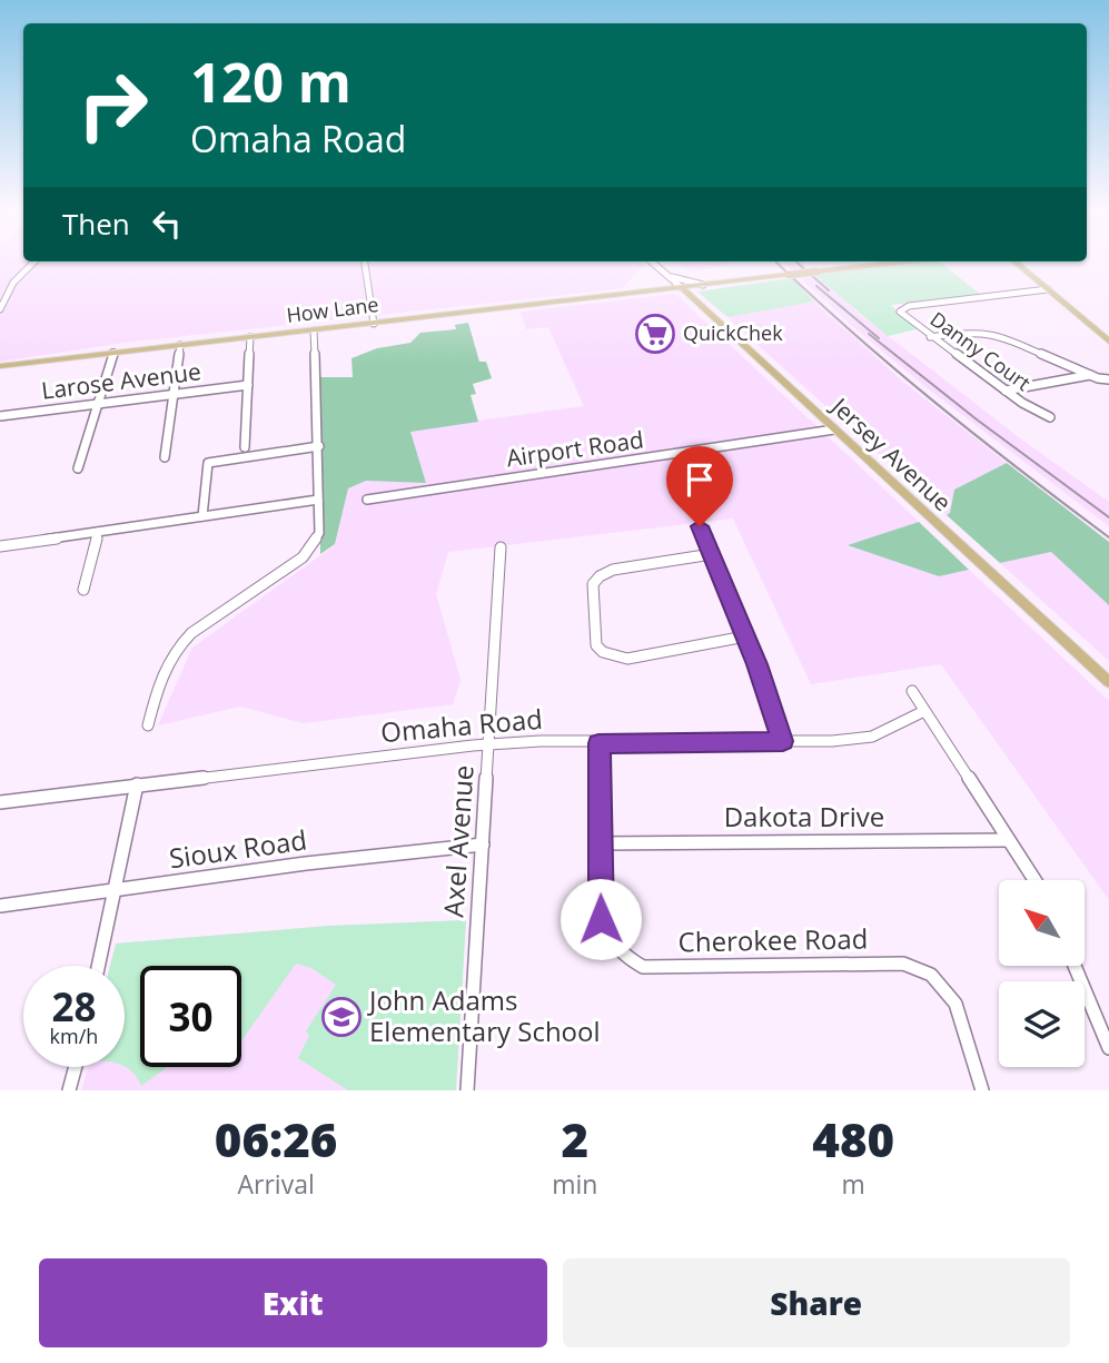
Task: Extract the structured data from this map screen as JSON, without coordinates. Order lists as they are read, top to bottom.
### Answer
{
  "streets": {
    "main road": ["How Lane", "Jersey Avenue"],
    "street": [
      "Danny Court",
      "Larose Avenue",
      "Airport Road",
      "Omaha Road",
      "Dakota Drive",
      "Axel Avenue",
      "Sioux Road",
      "Cherokee Road"
    ]
  },
  "crossings": [
    ["How Lane", "Jersey Avenue"],
    ["Airport Road", "Jersey Avenue"],
    ["Omaha Road", "Axel Avenue"],
    ["Dakota Drive", "Cherokee Road"],
    ["Axel Avenue", "Sioux Road"]
  ],
  "places": {
    "supermarket": ["QuickChek"],
    "school or university": ["John Adams Elementary School"]
  },
  "north": "top left",
  "page": {
    "turn": ["120 m", "Omaha Road"],
    "then": "Then",
    "speed": "28 km/h",
    "limit": "30",
    "eta": [
      "06:26",
      "Arrival",
      "2",
      "min",
      "480",
      "m"
    ],
    "buttons": ["Exit", "Share"]
  }
}
